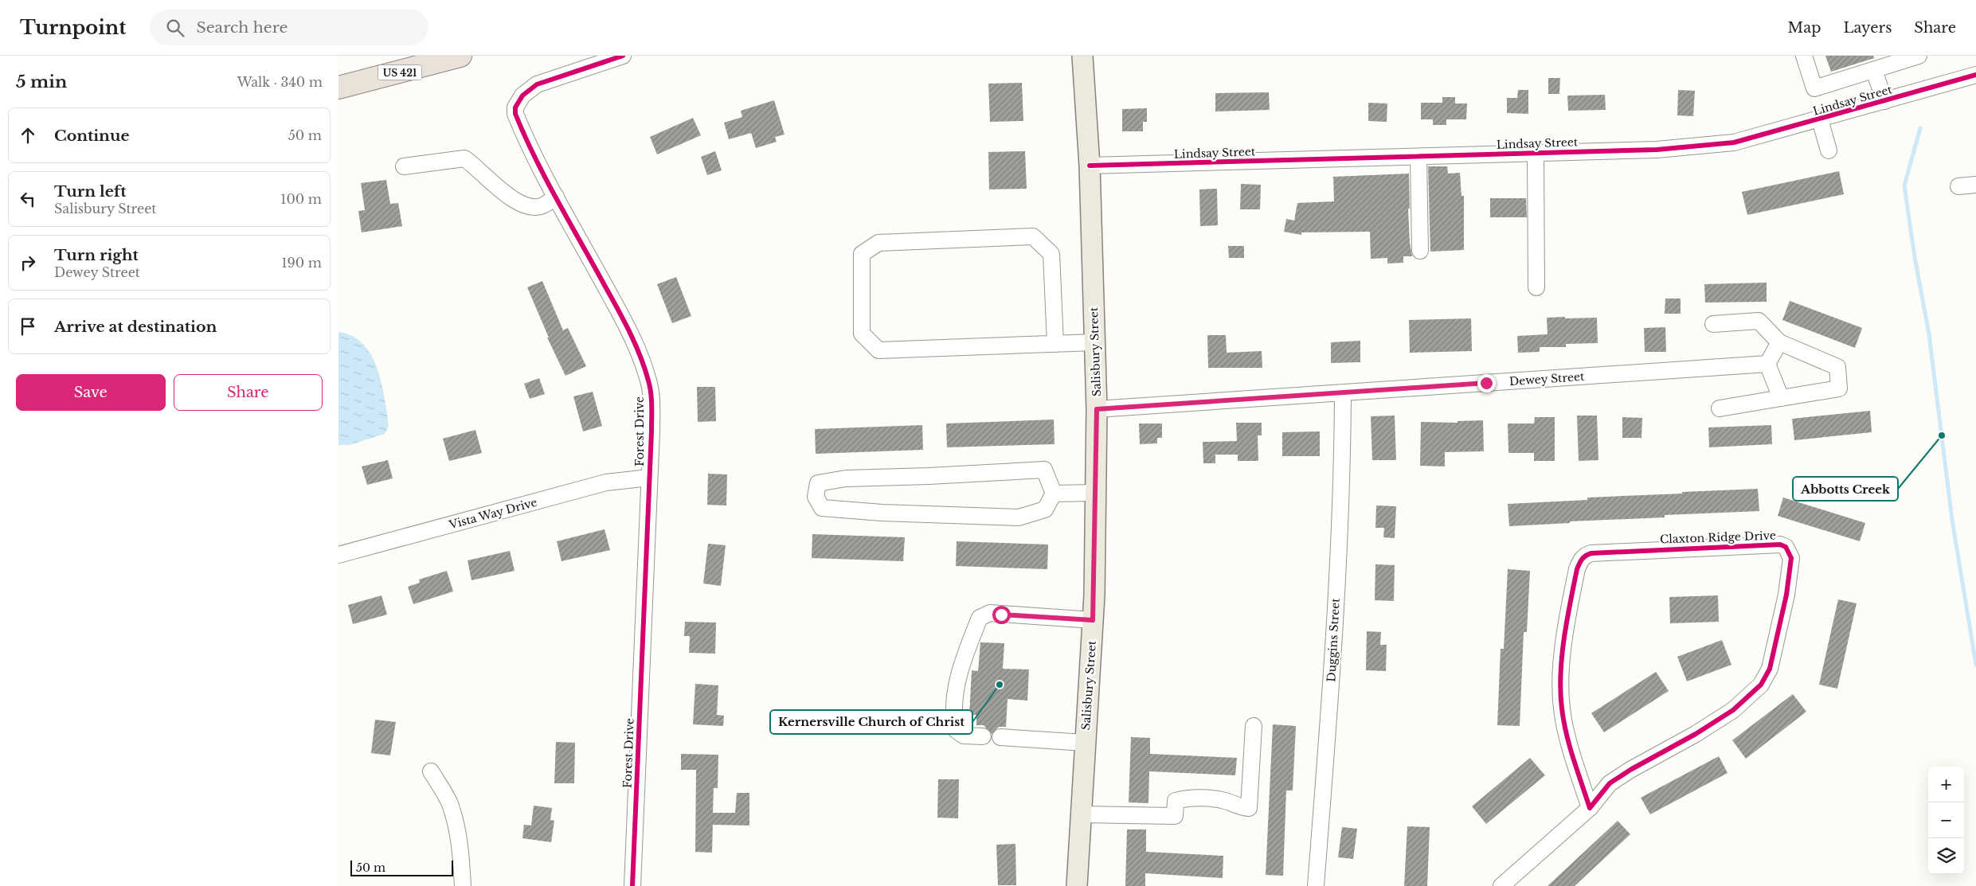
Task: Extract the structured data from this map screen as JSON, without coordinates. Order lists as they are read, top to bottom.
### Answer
{
  "streets": {
    "highway": ["US 421"],
    "main road": ["Salisbury Street"],
    "street": [
      "Lindsay Street",
      "Dewey Street",
      "Forest Drive",
      "Vista Way Drive",
      "Claxton Ridge Drive",
      "Duggins Street"
    ]
  },
  "crossings": [
    ["Lindsay Street", "Salisbury Street"],
    ["Salisbury Street", "Dewey Street"],
    ["Dewey Street", "Duggins Street"],
    ["Forest Drive", "Vista Way Drive"]
  ],
  "places": ["Abbotts Creek", "Kernersville Church of Christ"],
  "scale_bar": "50 m",
  "page": {
    "header": "Turnpoint",
    "search": "Search here",
    "nav": ["Map", "Layers", "Share"],
    "heading": ["5 min", "Walk · 340 m"],
    "list": [
      ["Continue", "50 m"],
      ["Turn left", "Salisbury Street", "100 m"],
      ["Turn right", "Dewey Street", "190 m"],
      "Arrive at destination"
    ],
    "buttons": ["Save", "Share"],
    "map_buttons": ["+", "−"],
    "scale": "50 m"
  }
}
